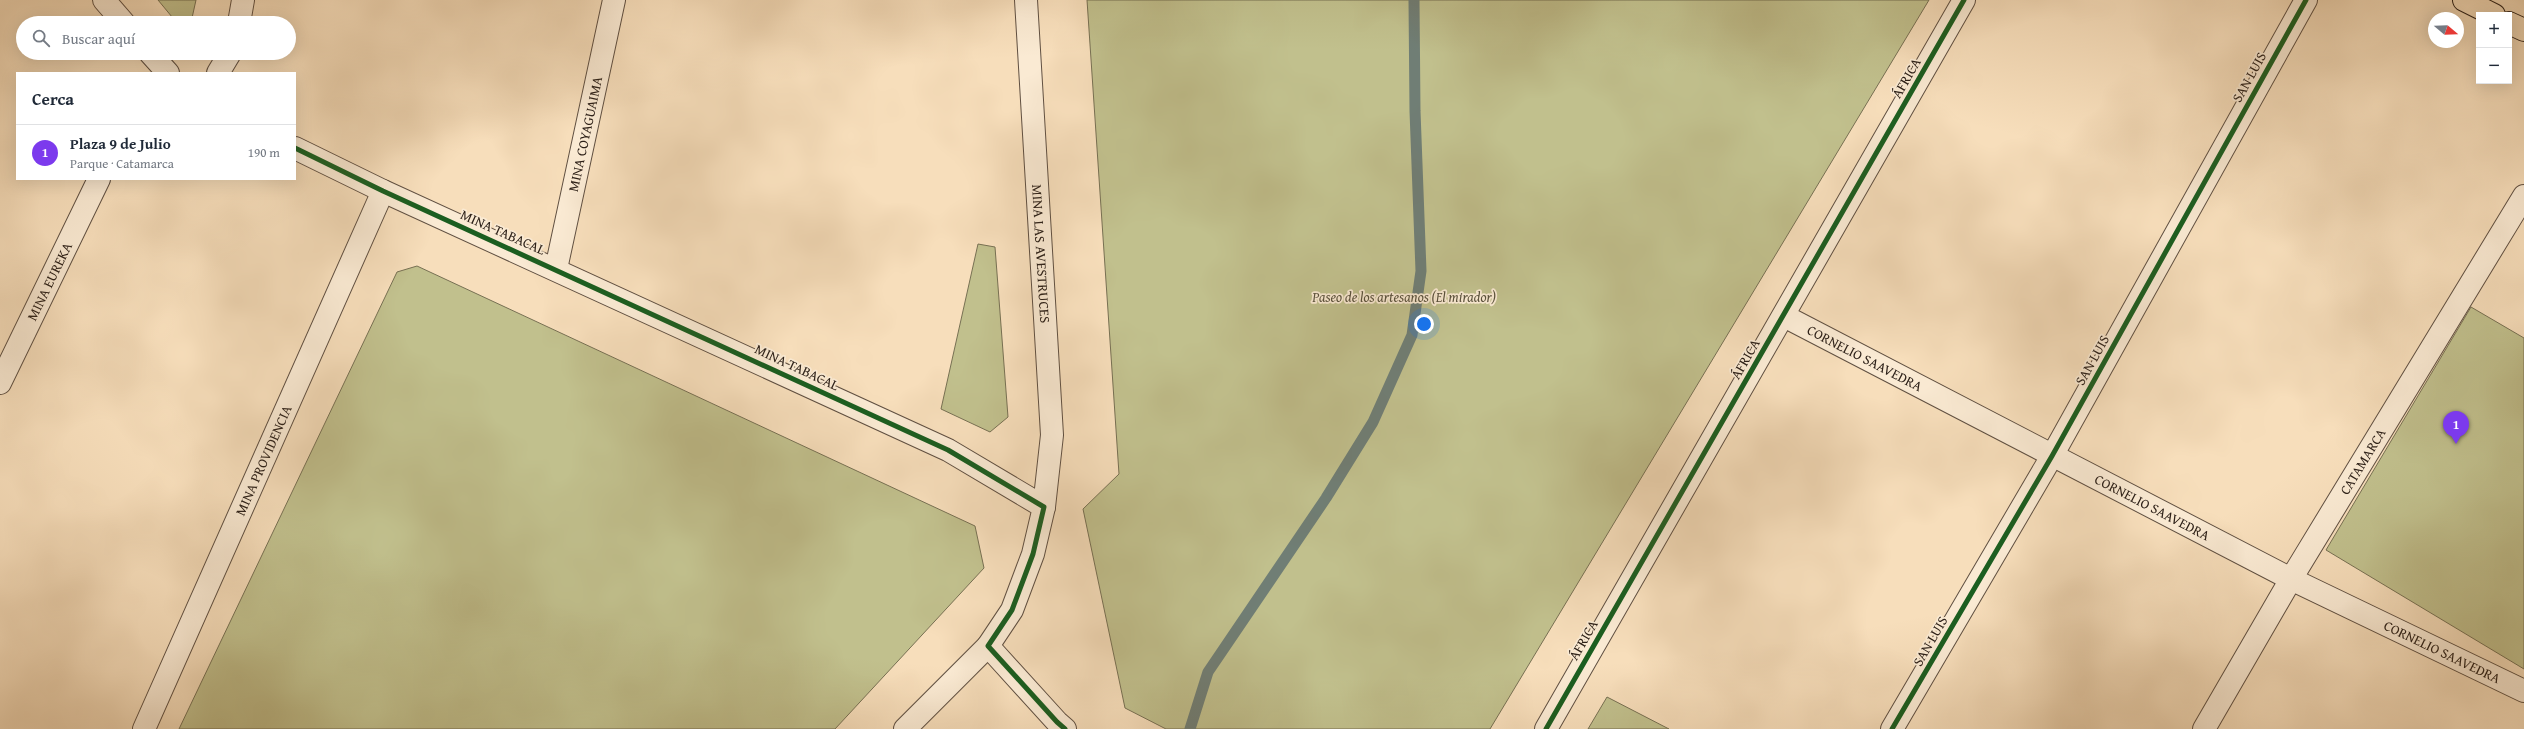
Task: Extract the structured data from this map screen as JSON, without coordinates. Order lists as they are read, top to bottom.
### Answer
{
  "streets": {
    "street": [
      "SAN LUIS",
      "ÁFRICA",
      "MINA COYAGUAIMA",
      "MINA TABACAL",
      "MINA LAS AVESTRUCES",
      "MINA EUREKA",
      "CORNELIO SAAVEDRA",
      "MINA PROVIDENCIA",
      "CATAMARCA"
    ]
  },
  "crossings": [
    ["SAN LUIS", "CORNELIO SAAVEDRA"],
    ["ÁFRICA", "CORNELIO SAAVEDRA"],
    ["MINA COYAGUAIMA", "MINA TABACAL"],
    ["MINA TABACAL", "MINA LAS AVESTRUCES"],
    ["MINA TABACAL", "MINA PROVIDENCIA"],
    ["CORNELIO SAAVEDRA", "CATAMARCA"]
  ],
  "parks": ["Paseo de los artesanos (El mirador)"],
  "north": "right",
  "page": {
    "map_buttons": ["+", "−"],
    "search": "Buscar aquí",
    "heading": "Cerca",
    "list": [
      {
        "mark": "1",
        "name": "Plaza 9 de Julio",
        "note": "Parque · Catamarca",
        "value": "190 m"
      }
    ],
    "pins": "1"
  }
}
